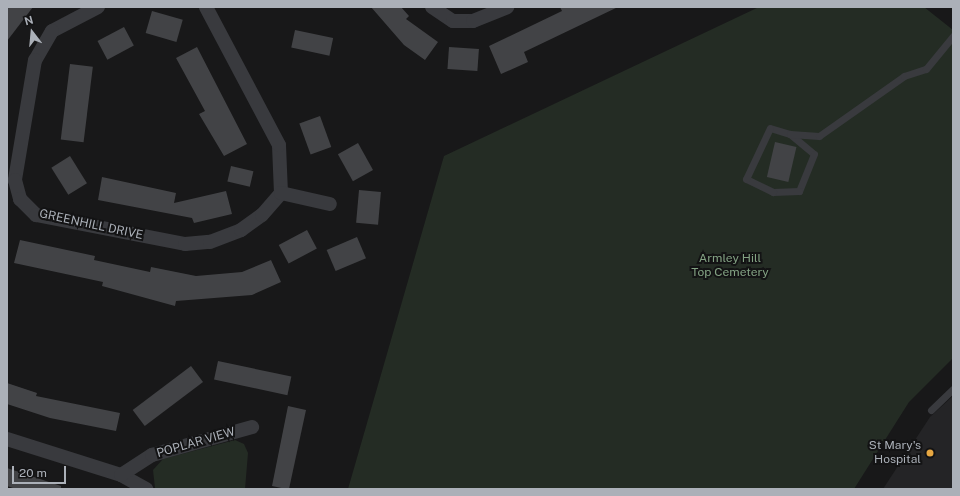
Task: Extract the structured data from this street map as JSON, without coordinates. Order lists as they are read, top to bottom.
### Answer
{
  "streets": {
    "street": ["GREENHILL DRIVE", "POPLAR VIEW"]
  },
  "parks": ["Armley Hill Top Cemetery"],
  "places": ["St Mary's Hospital"],
  "scale_bar": "20 m",
  "north": "top"
}
